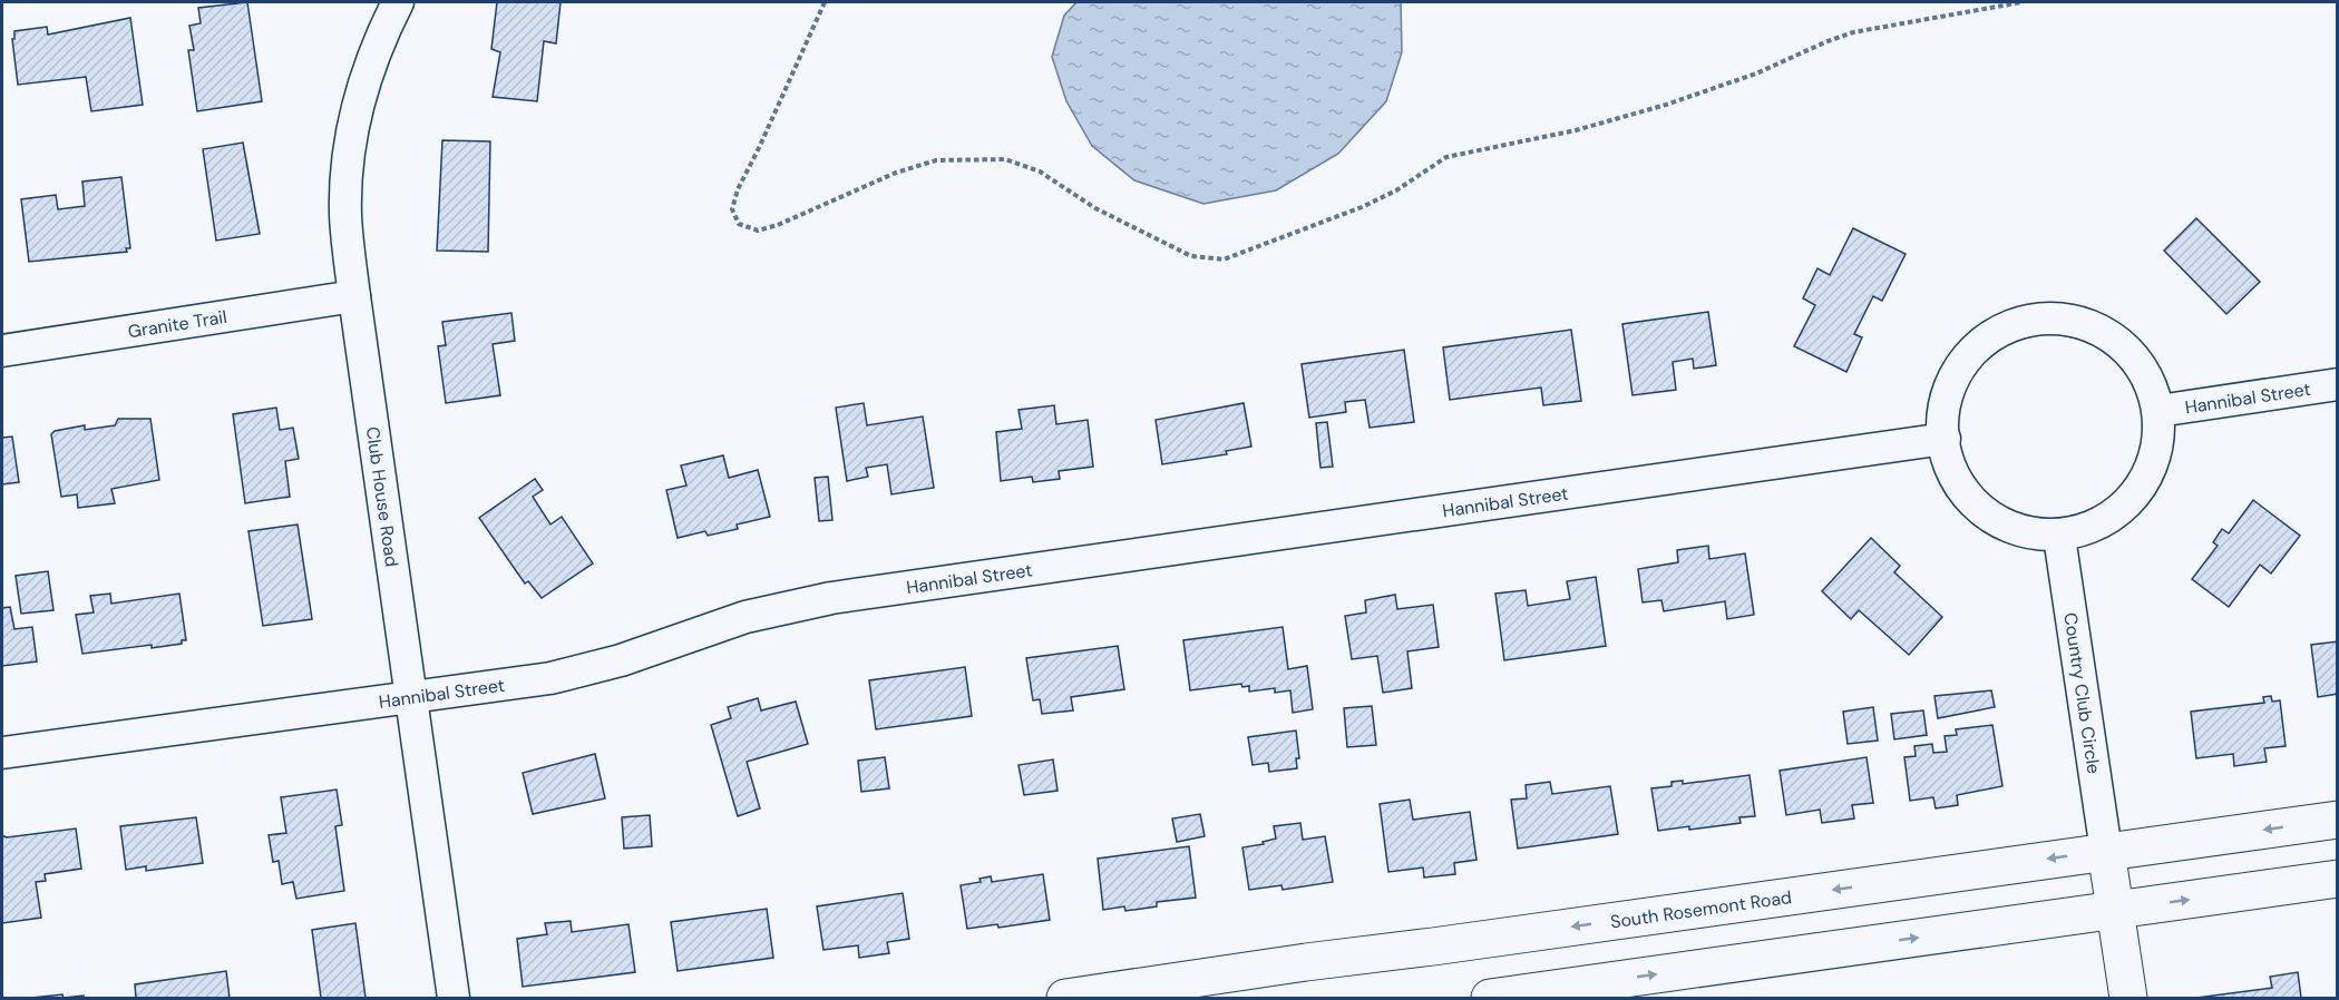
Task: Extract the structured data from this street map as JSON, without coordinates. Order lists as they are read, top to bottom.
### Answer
{
  "streets": {
    "main road": ["South Rosemont Road"],
    "street": [
      "Granite Trail",
      "Hannibal Street",
      "Club House Road",
      "Country Club Circle"
    ]
  },
  "crossings": [
    ["Granite Trail", "Club House Road"],
    ["Hannibal Street", "Club House Road"],
    ["Hannibal Street", "Country Club Circle"],
    ["Country Club Circle", "South Rosemont Road"]
  ]
}
